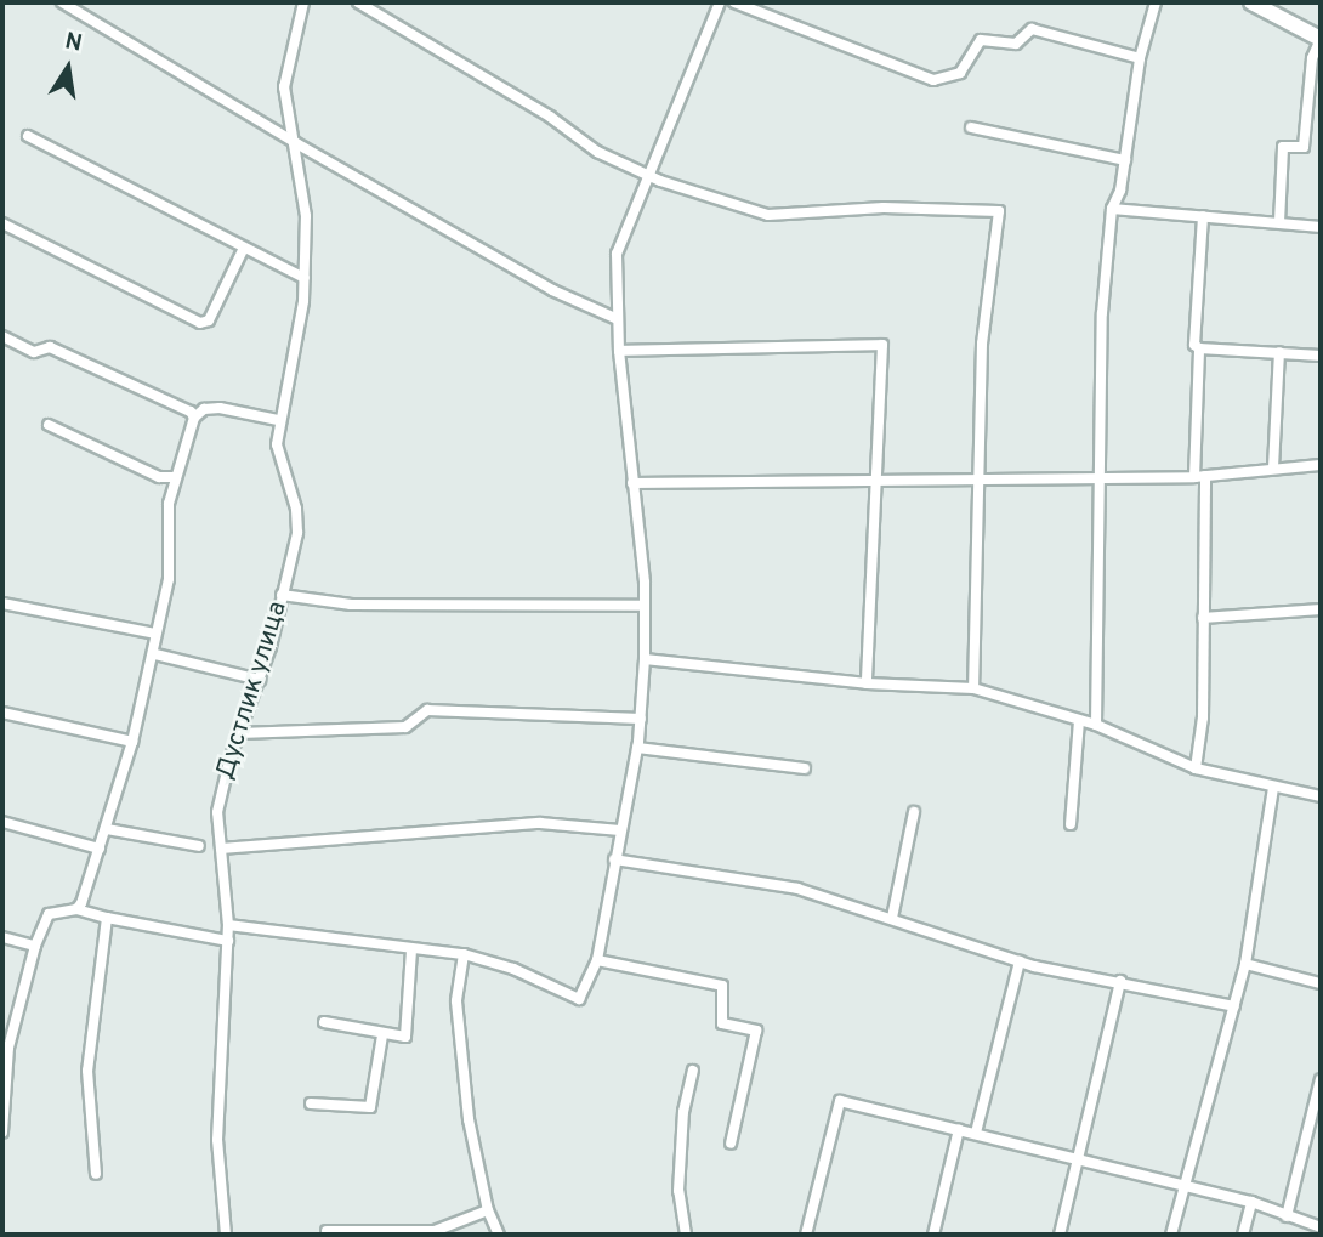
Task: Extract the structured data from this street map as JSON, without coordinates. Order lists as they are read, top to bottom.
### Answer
{
  "streets": {
    "street": ["Дустлик улица"]
  },
  "north": "top"
}
